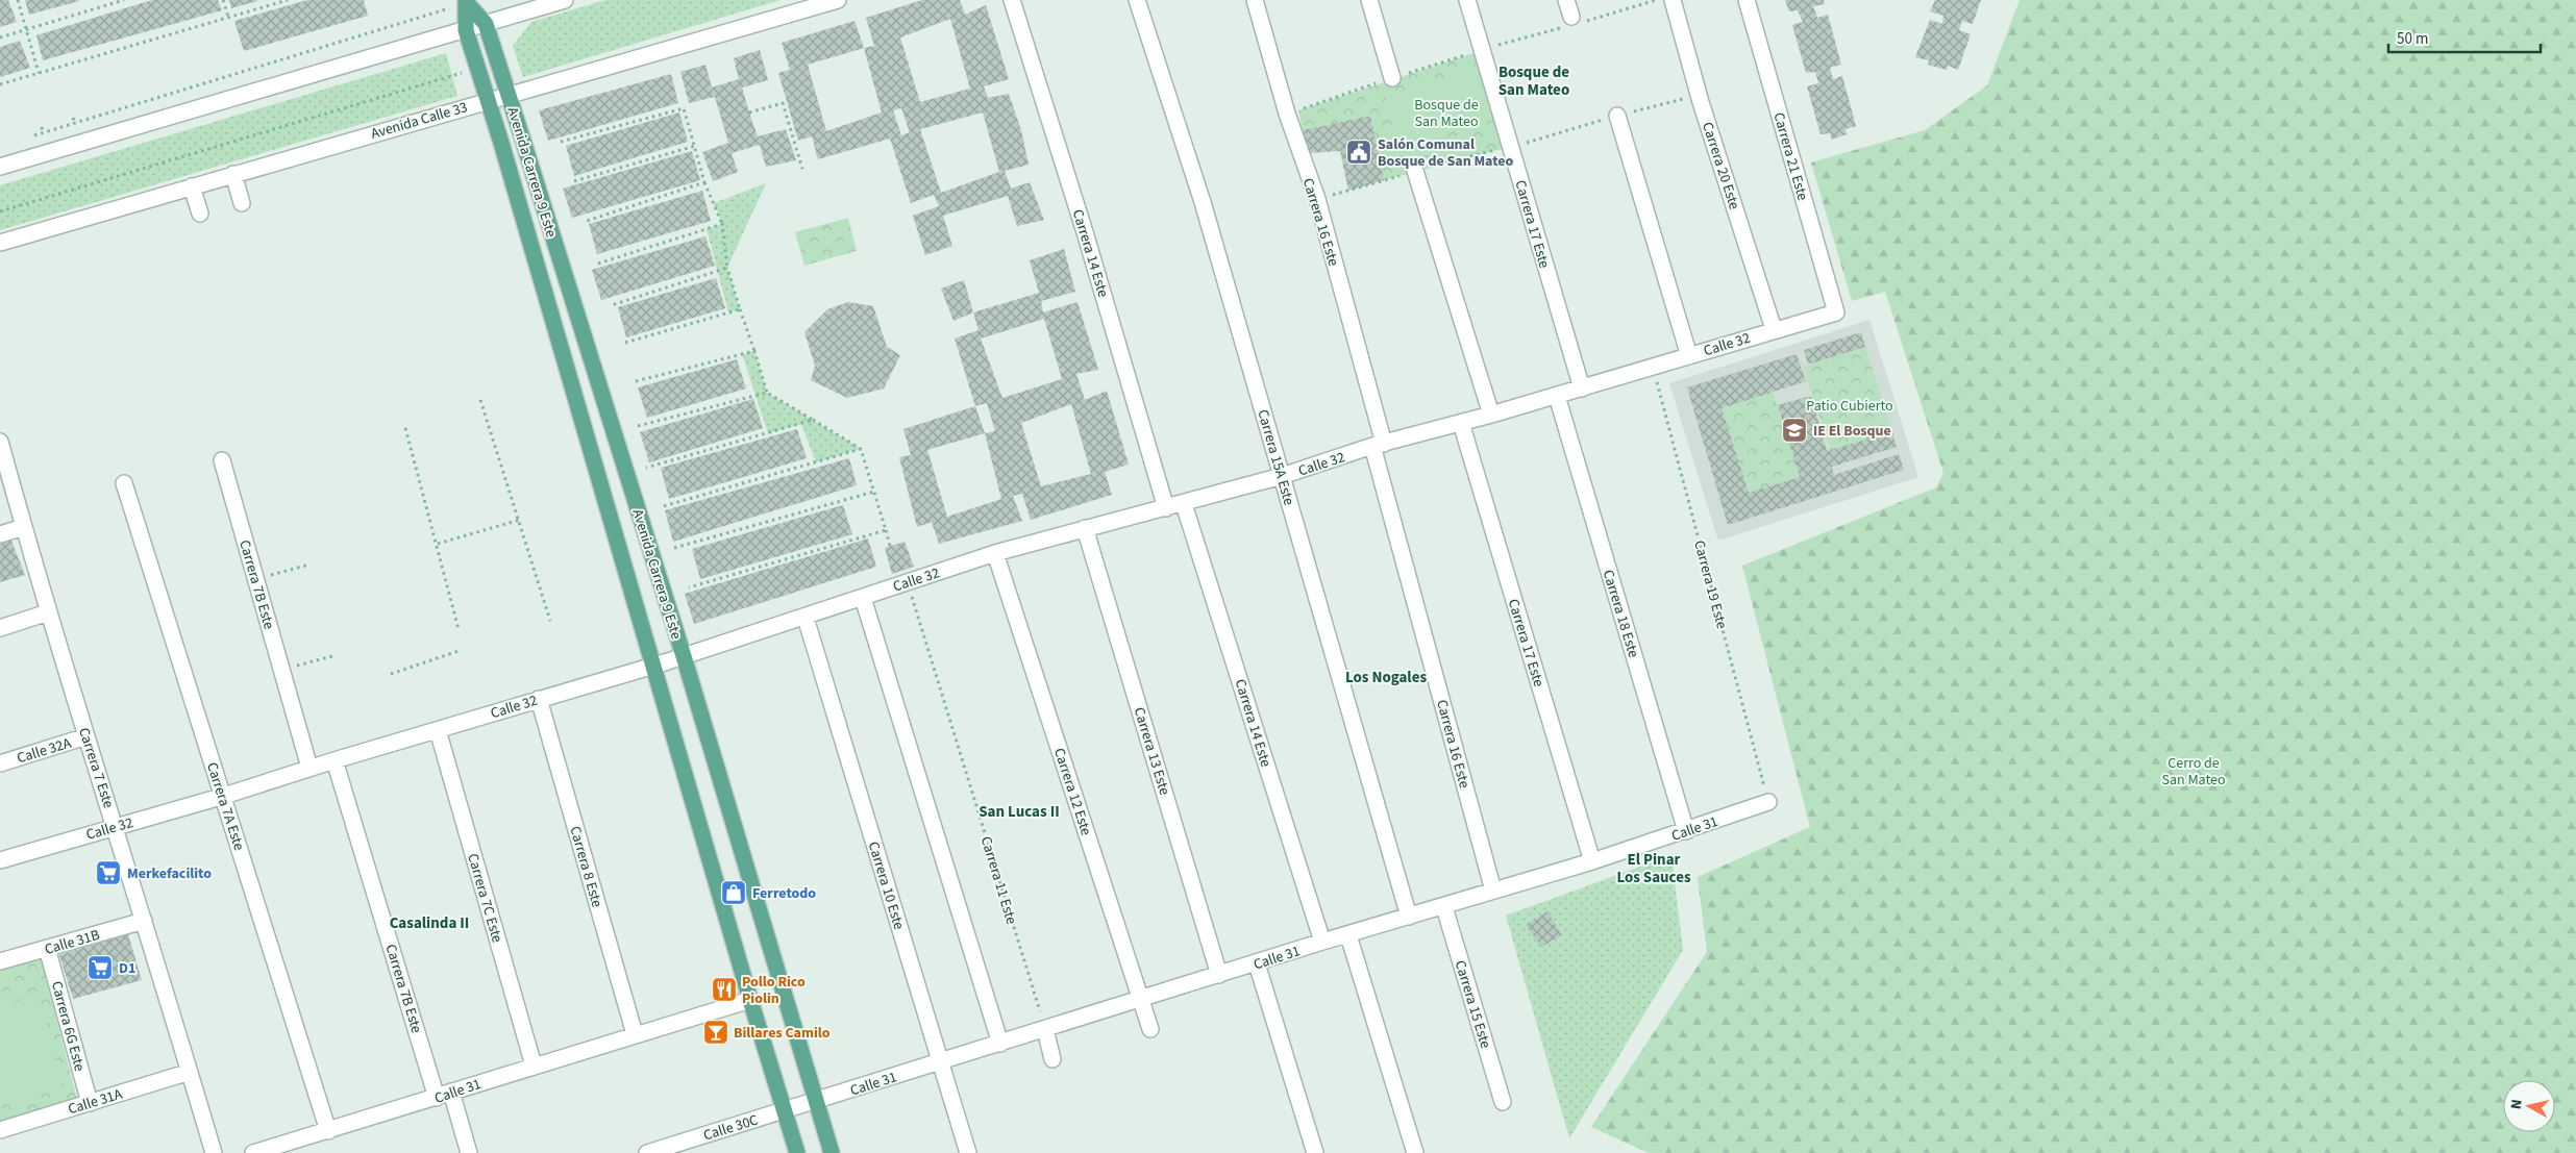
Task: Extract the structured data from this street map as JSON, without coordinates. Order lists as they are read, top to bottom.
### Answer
{
  "streets": {
    "main road": ["Avenida Carrera 9 Este"],
    "street": [
      "Avenida Calle 33",
      "Carrera 21 Este",
      "Carrera 20 Este",
      "Carrera 16 Este",
      "Carrera 17 Este",
      "Carrera 14 Este",
      "Calle 32",
      "Carrera 15A Este",
      "Carrera 7B Este",
      "Carrera 18 Este",
      "Calle 32A",
      "Carrera 13 Este",
      "Carrera 7 Este",
      "Carrera 12 Este",
      "Carrera 7A Este",
      "Calle 31",
      "Carrera 8 Este",
      "Carrera 10 Este",
      "Carrera 7C Este",
      "Calle 31B",
      "Carrera 15 Este",
      "Carrera 6G Este",
      "Calle 31A",
      "Calle 30C"
    ],
    "path": ["Carrera 19 Este", "Carrera 11 Este"]
  },
  "crossings": [
    ["Avenida Calle 33", "Avenida Carrera 9 Este"],
    ["Carrera 21 Este", "Calle 32"],
    ["Carrera 20 Este", "Calle 32"],
    ["Avenida Carrera 9 Este", "Calle 32"],
    ["Avenida Carrera 9 Este", "Calle 31"],
    ["Avenida Carrera 9 Este", "Calle 30C"],
    ["Carrera 16 Este", "Calle 32"],
    ["Carrera 16 Este", "Calle 31"],
    ["Carrera 17 Este", "Calle 32"],
    ["Carrera 17 Este", "Calle 31"],
    ["Carrera 14 Este", "Calle 32"],
    ["Carrera 14 Este", "Calle 31"],
    ["Calle 32", "Carrera 15A Este"],
    ["Calle 32", "Carrera 7B Este"],
    ["Calle 32", "Carrera 19 Este"],
    ["Calle 32", "Carrera 18 Este"],
    ["Calle 32", "Carrera 13 Este"],
    ["Calle 32", "Carrera 7 Este"],
    ["Calle 32", "Carrera 12 Este"],
    ["Calle 32", "Carrera 7A Este"],
    ["Calle 32", "Carrera 8 Este"],
    ["Calle 32", "Carrera 11 Este"],
    ["Calle 32", "Carrera 10 Este"],
    ["Calle 32", "Carrera 7C Este"],
    ["Carrera 15A Este", "Calle 31"],
    ["Carrera 7B Este", "Calle 31"],
    ["Carrera 19 Este", "Calle 31"],
    ["Carrera 18 Este", "Calle 31"],
    ["Calle 32A", "Carrera 7 Este"],
    ["Carrera 13 Este", "Calle 31"],
    ["Carrera 7 Este", "Calle 31B"],
    ["Carrera 7 Este", "Calle 31A"],
    ["Carrera 12 Este", "Calle 31"],
    ["Carrera 7A Este", "Calle 31"],
    ["Calle 31", "Carrera 8 Este"],
    ["Calle 31", "Carrera 11 Este"],
    ["Calle 31", "Carrera 10 Este"],
    ["Calle 31", "Carrera 7C Este"],
    ["Calle 31", "Carrera 15 Este"],
    ["Calle 31", "Calle 30C"],
    ["Calle 31B", "Carrera 6G Este"],
    ["Carrera 6G Este", "Calle 31A"]
  ],
  "districts": [
    "Bosque de San Mateo",
    "Los Nogales",
    "San Lucas II",
    "El Pinar Los Sauces",
    "Casalinda II"
  ],
  "parks": ["Bosque de San Mateo", "Patio Cubierto", "Cerro de San Mateo"],
  "places": {
    "public building": ["Salón Comunal Bosque de San Mateo"],
    "school or university": ["IE El Bosque"],
    "supermarket": ["Merkefacilito", "D1"],
    "shop": ["Ferretodo"],
    "restaurant": ["Pollo Rico Piolin"],
    "bar": ["Billares Camilo"]
  },
  "scale_bar": "50 m",
  "north": "left"
}
